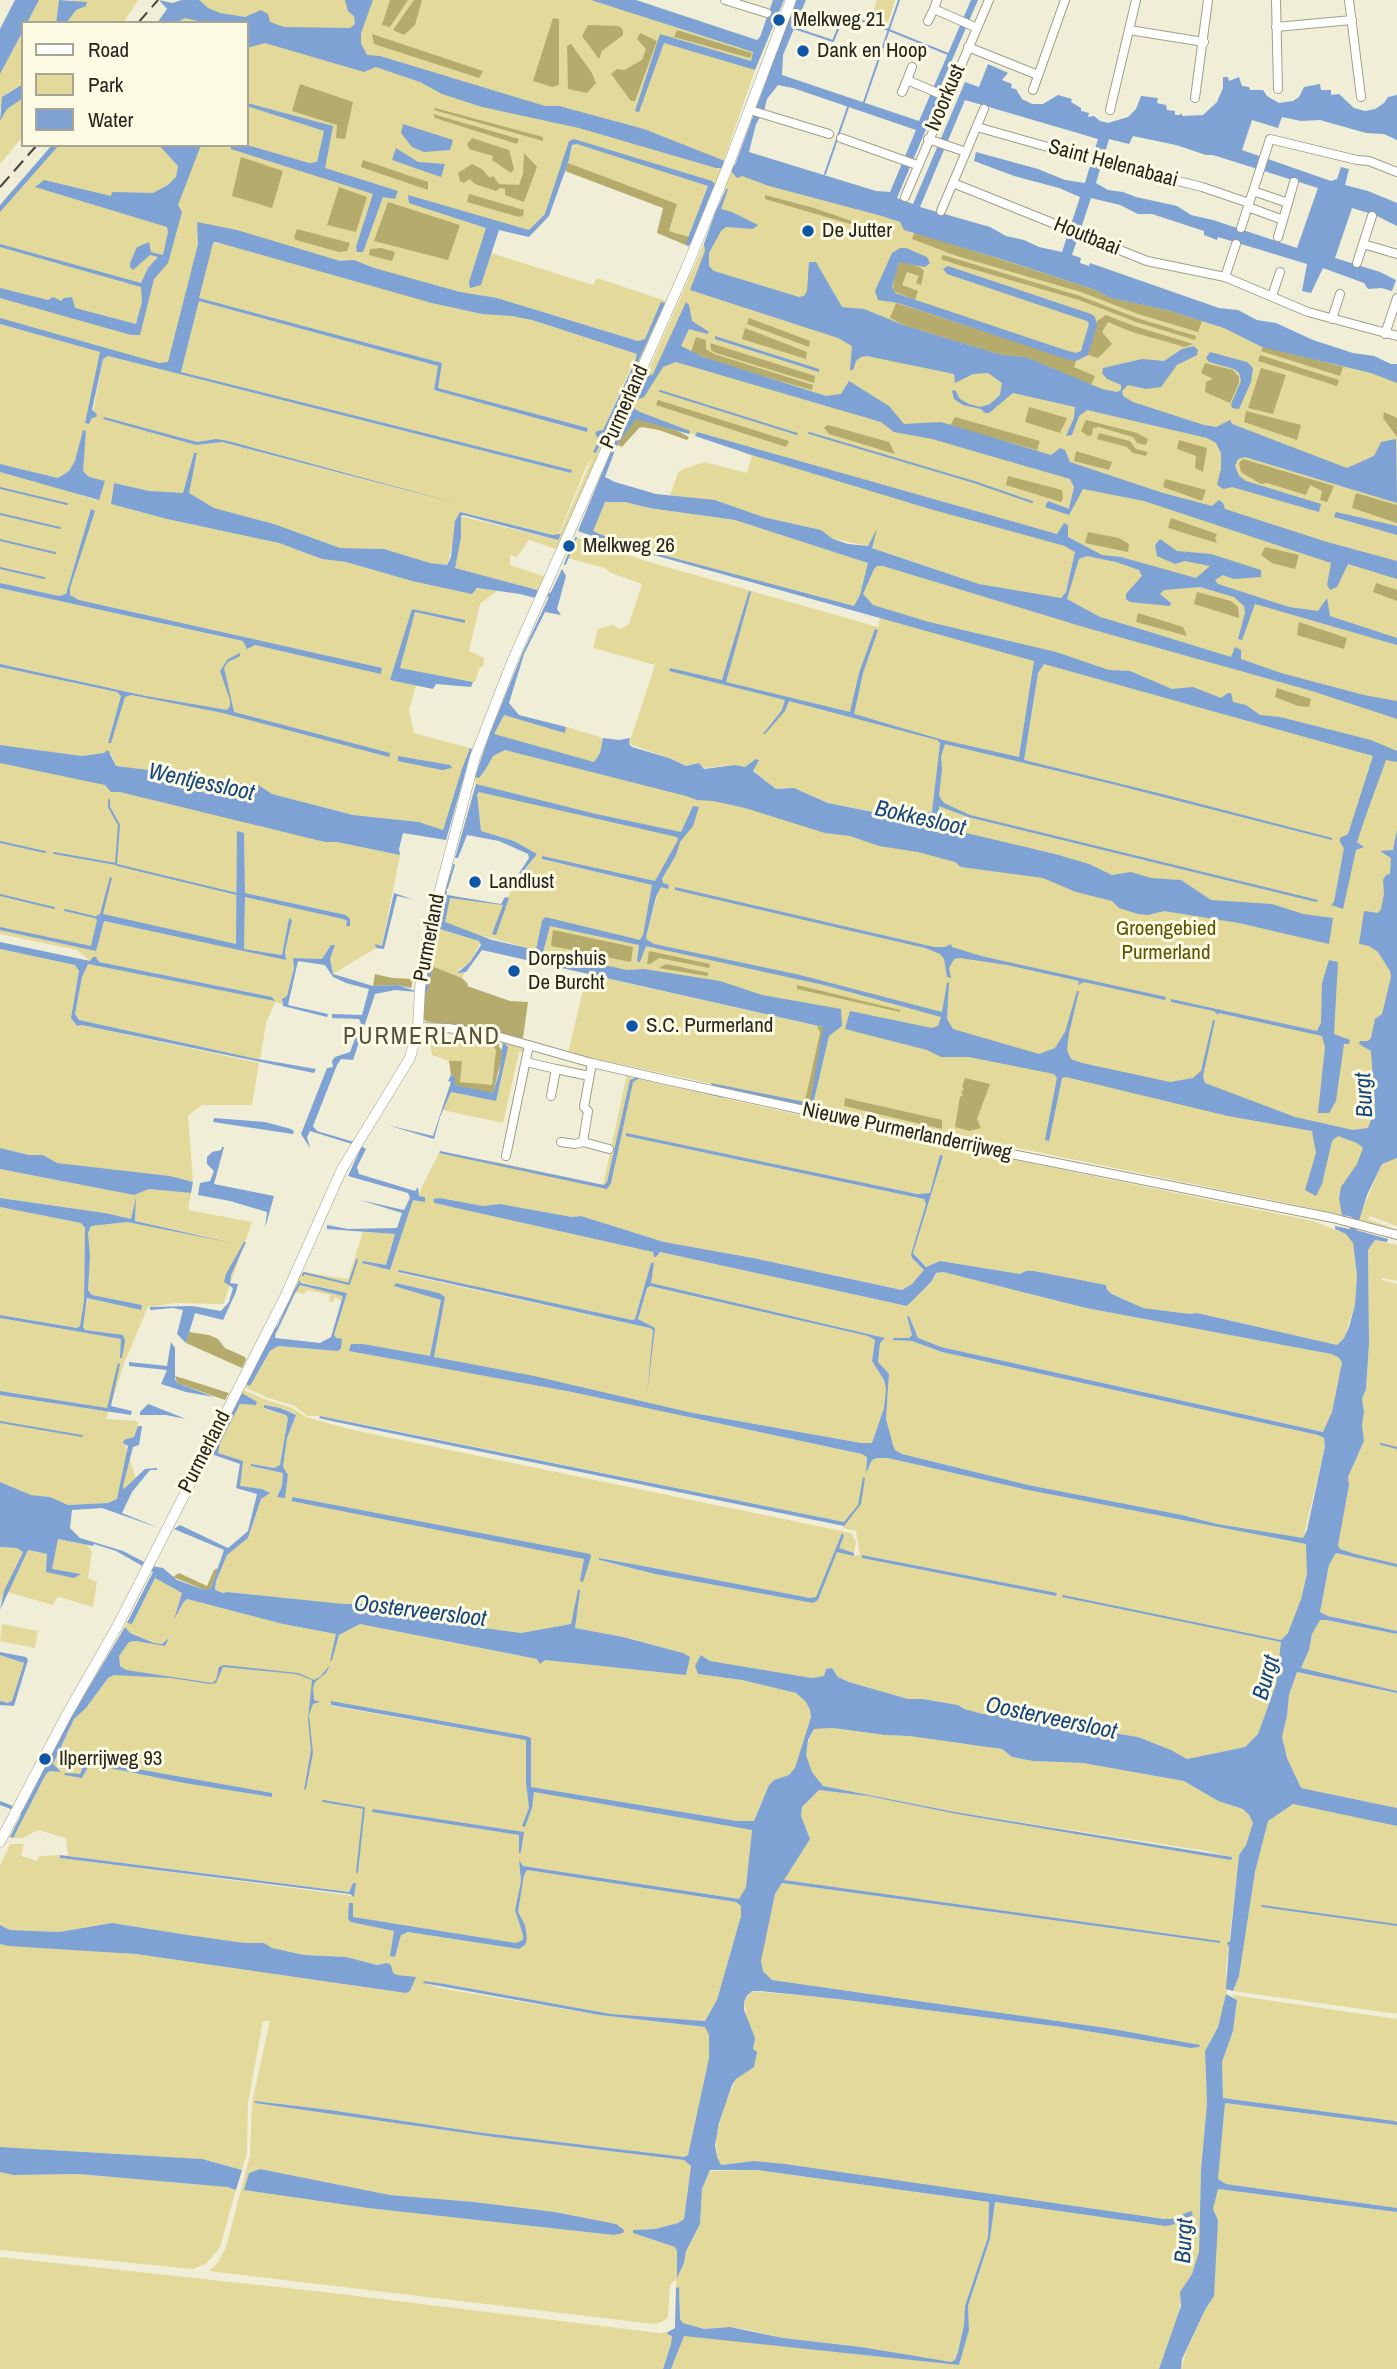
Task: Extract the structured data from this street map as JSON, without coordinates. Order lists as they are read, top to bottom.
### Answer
{
  "streets": {
    "street": [
      "Ivoorkust",
      "Saint Helenabaai",
      "Houtbaai",
      "Purmerland",
      "Nieuwe Purmerlanderrijweg"
    ]
  },
  "crossings": [
    ["Purmerland", "Nieuwe Purmerlanderrijweg"]
  ],
  "districts": ["PURMERLAND"],
  "water": [
    "Wentjessloot",
    "Bokkesloot",
    "Burgt",
    "Oosterveersloot"
  ],
  "parks": ["Groengebied Purmerland"],
  "places": [
    "Melkweg 21",
    "Dank en Hoop",
    "De Jutter",
    "Melkweg 26",
    "Landlust",
    "Dorpshuis De Burcht",
    "S.C. Purmerland",
    "Ilperrijweg 93"
  ],
  "legend": ["Road", "Park", "Water"]
}
